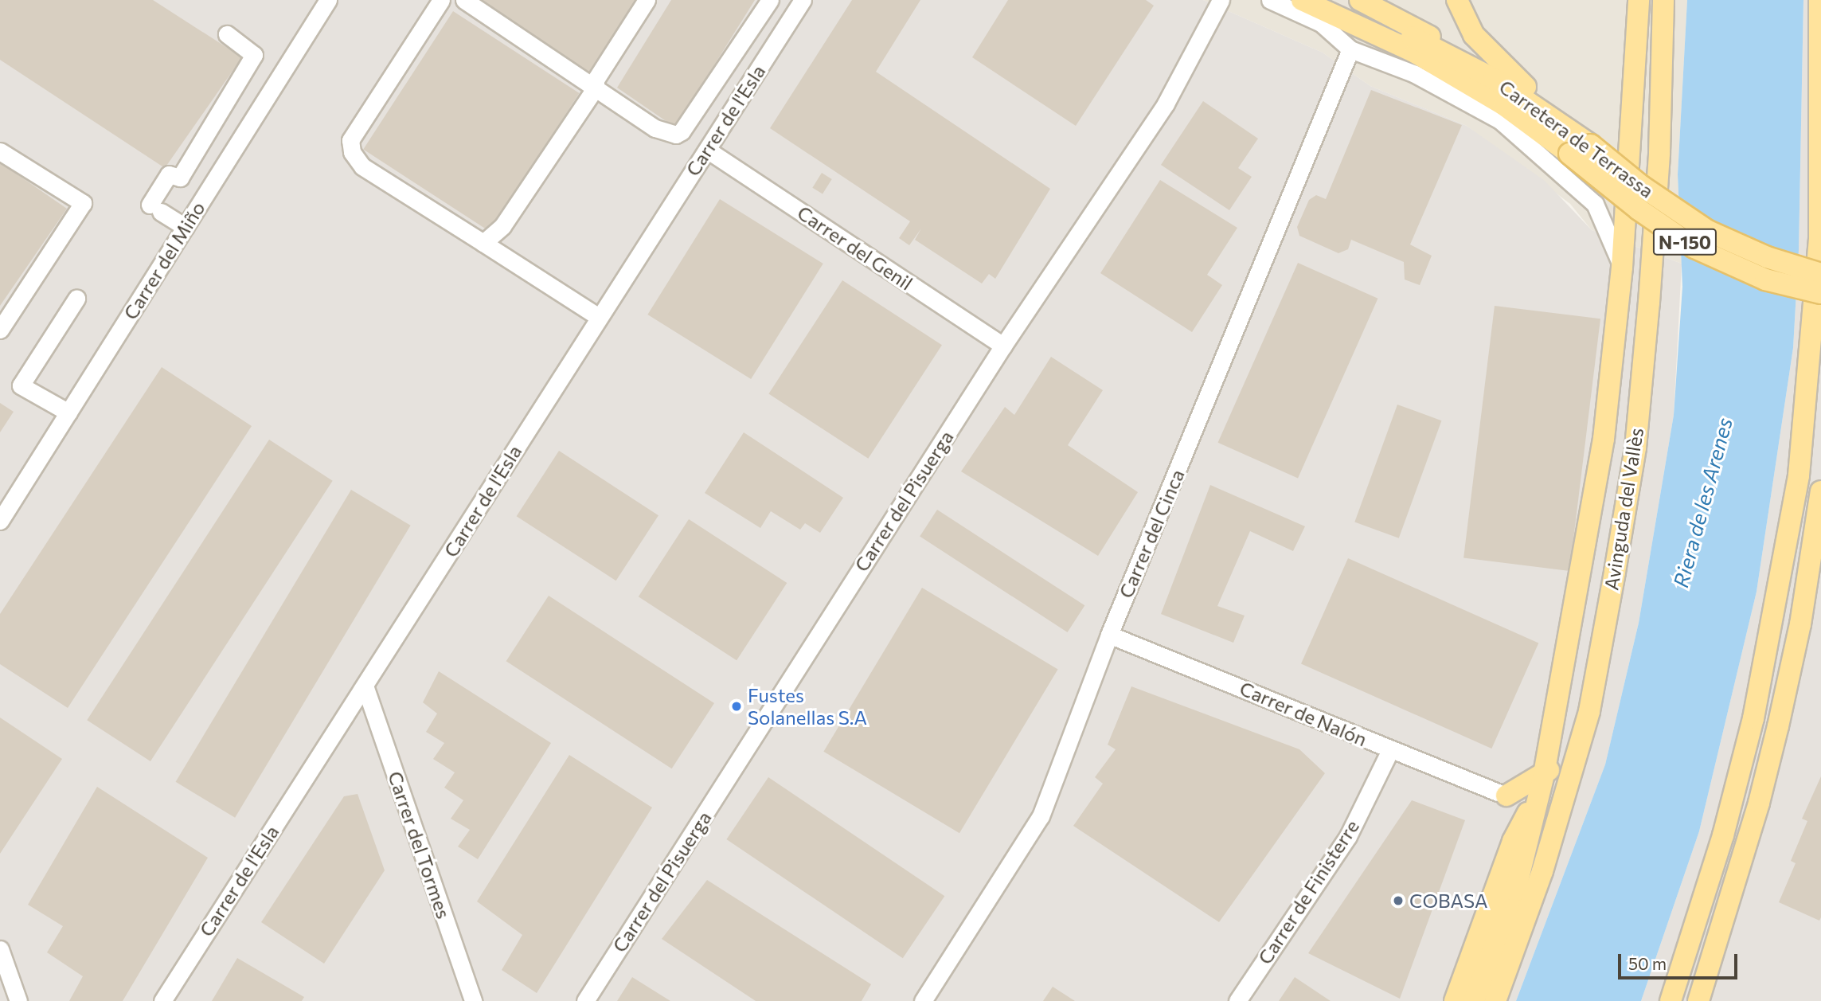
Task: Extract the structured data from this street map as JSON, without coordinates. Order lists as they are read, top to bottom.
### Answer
{
  "streets": {
    "main road": ["Carretera de Terrassa", "N-150", "Avinguda del Vallès"],
    "street": [
      "Carrer de l'Esla",
      "Carrer del Genil",
      "Carrer del Miño",
      "Carrer del Pisuerga",
      "Carrer del Cinca",
      "Carrer de Nalón",
      "Carrer del Tormes",
      "Carrer de Finisterre"
    ]
  },
  "crossings": [
    ["Carrer de l'Esla", "Carrer del Genil"],
    ["Carrer de l'Esla", "Carrer del Tormes"],
    ["Carrer del Genil", "Carrer del Pisuerga"],
    ["Carrer del Cinca", "Carrer de Nalón"],
    ["Carrer de Nalón", "Carrer de Finisterre"]
  ],
  "water": ["Riera de les Arenes"],
  "places": ["Fustes Solanellas S.A", "COBASA"],
  "scale_bar": "50 m"
}
